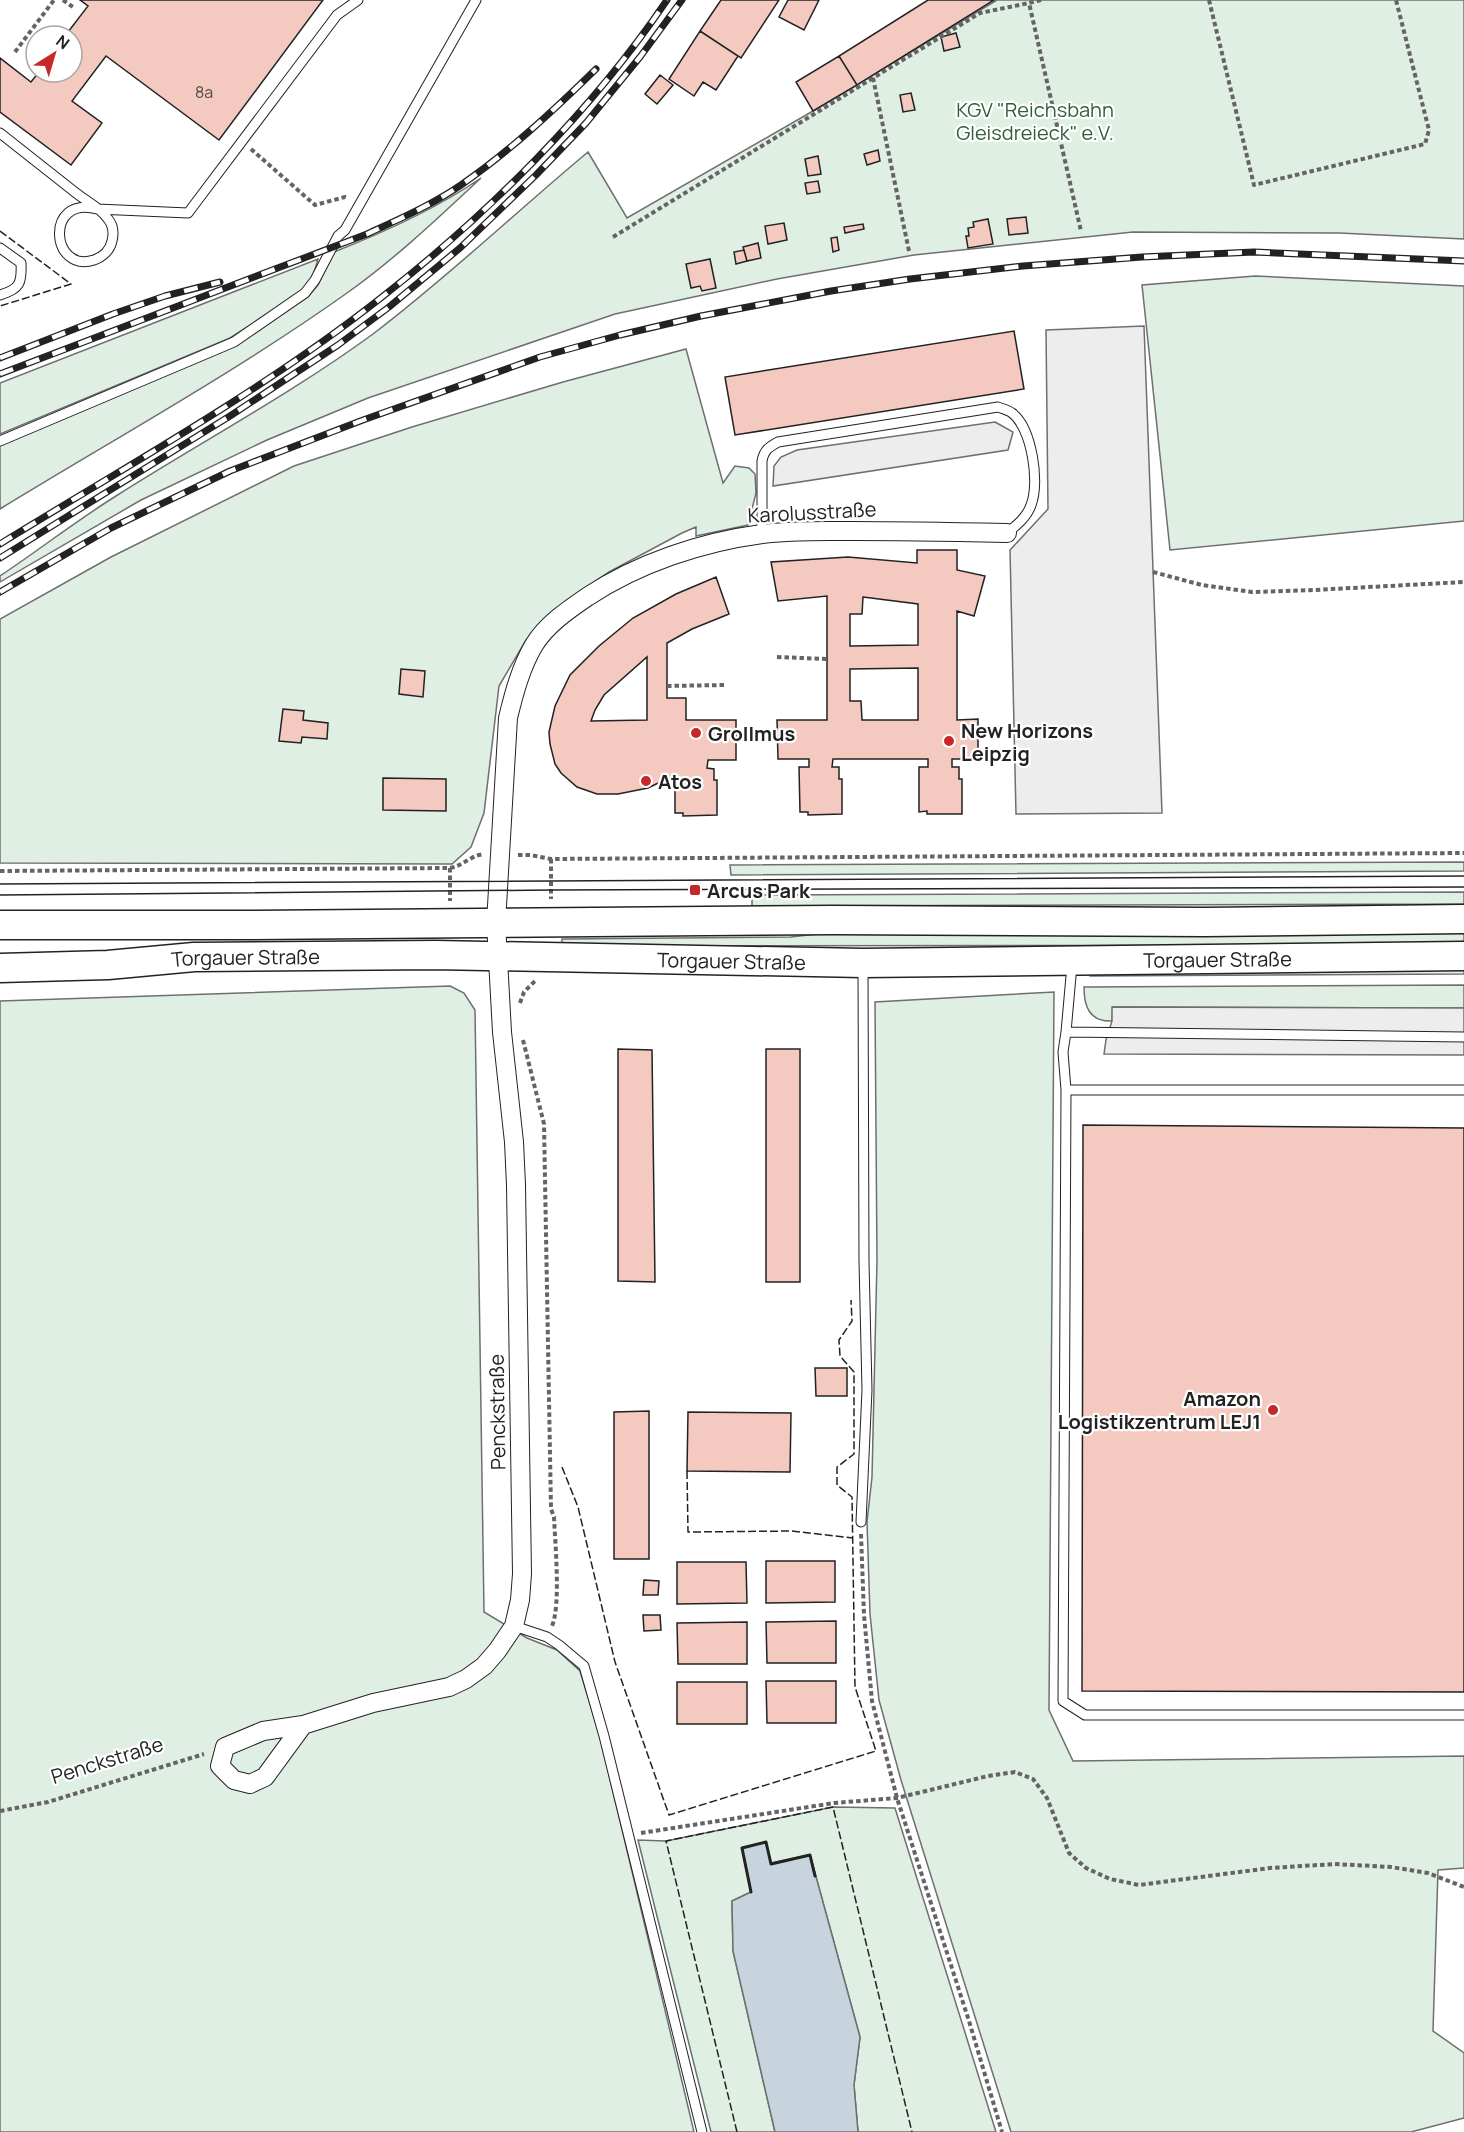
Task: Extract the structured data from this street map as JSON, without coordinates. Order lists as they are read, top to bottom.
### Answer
{
  "streets": {
    "main road": ["Torgauer Straße"],
    "street": ["Karolusstraße", "Penckstraße"]
  },
  "crossings": [
    ["Karolusstraße", "Torgauer Straße"],
    ["Karolusstraße", "Penckstraße"],
    ["Torgauer Straße", "Penckstraße"]
  ],
  "parks": ["KGV \"Reichsbahn Gleisdreieck\" e.V."],
  "places": {
    "other": [
      "Grollmus",
      "New Horizons Leipzig",
      "Atos",
      "Amazon Logistikzentrum LEJ1"
    ],
    "transit": ["Arcus Park"]
  },
  "house_numbers": ["8a"],
  "north": "top right"
}
